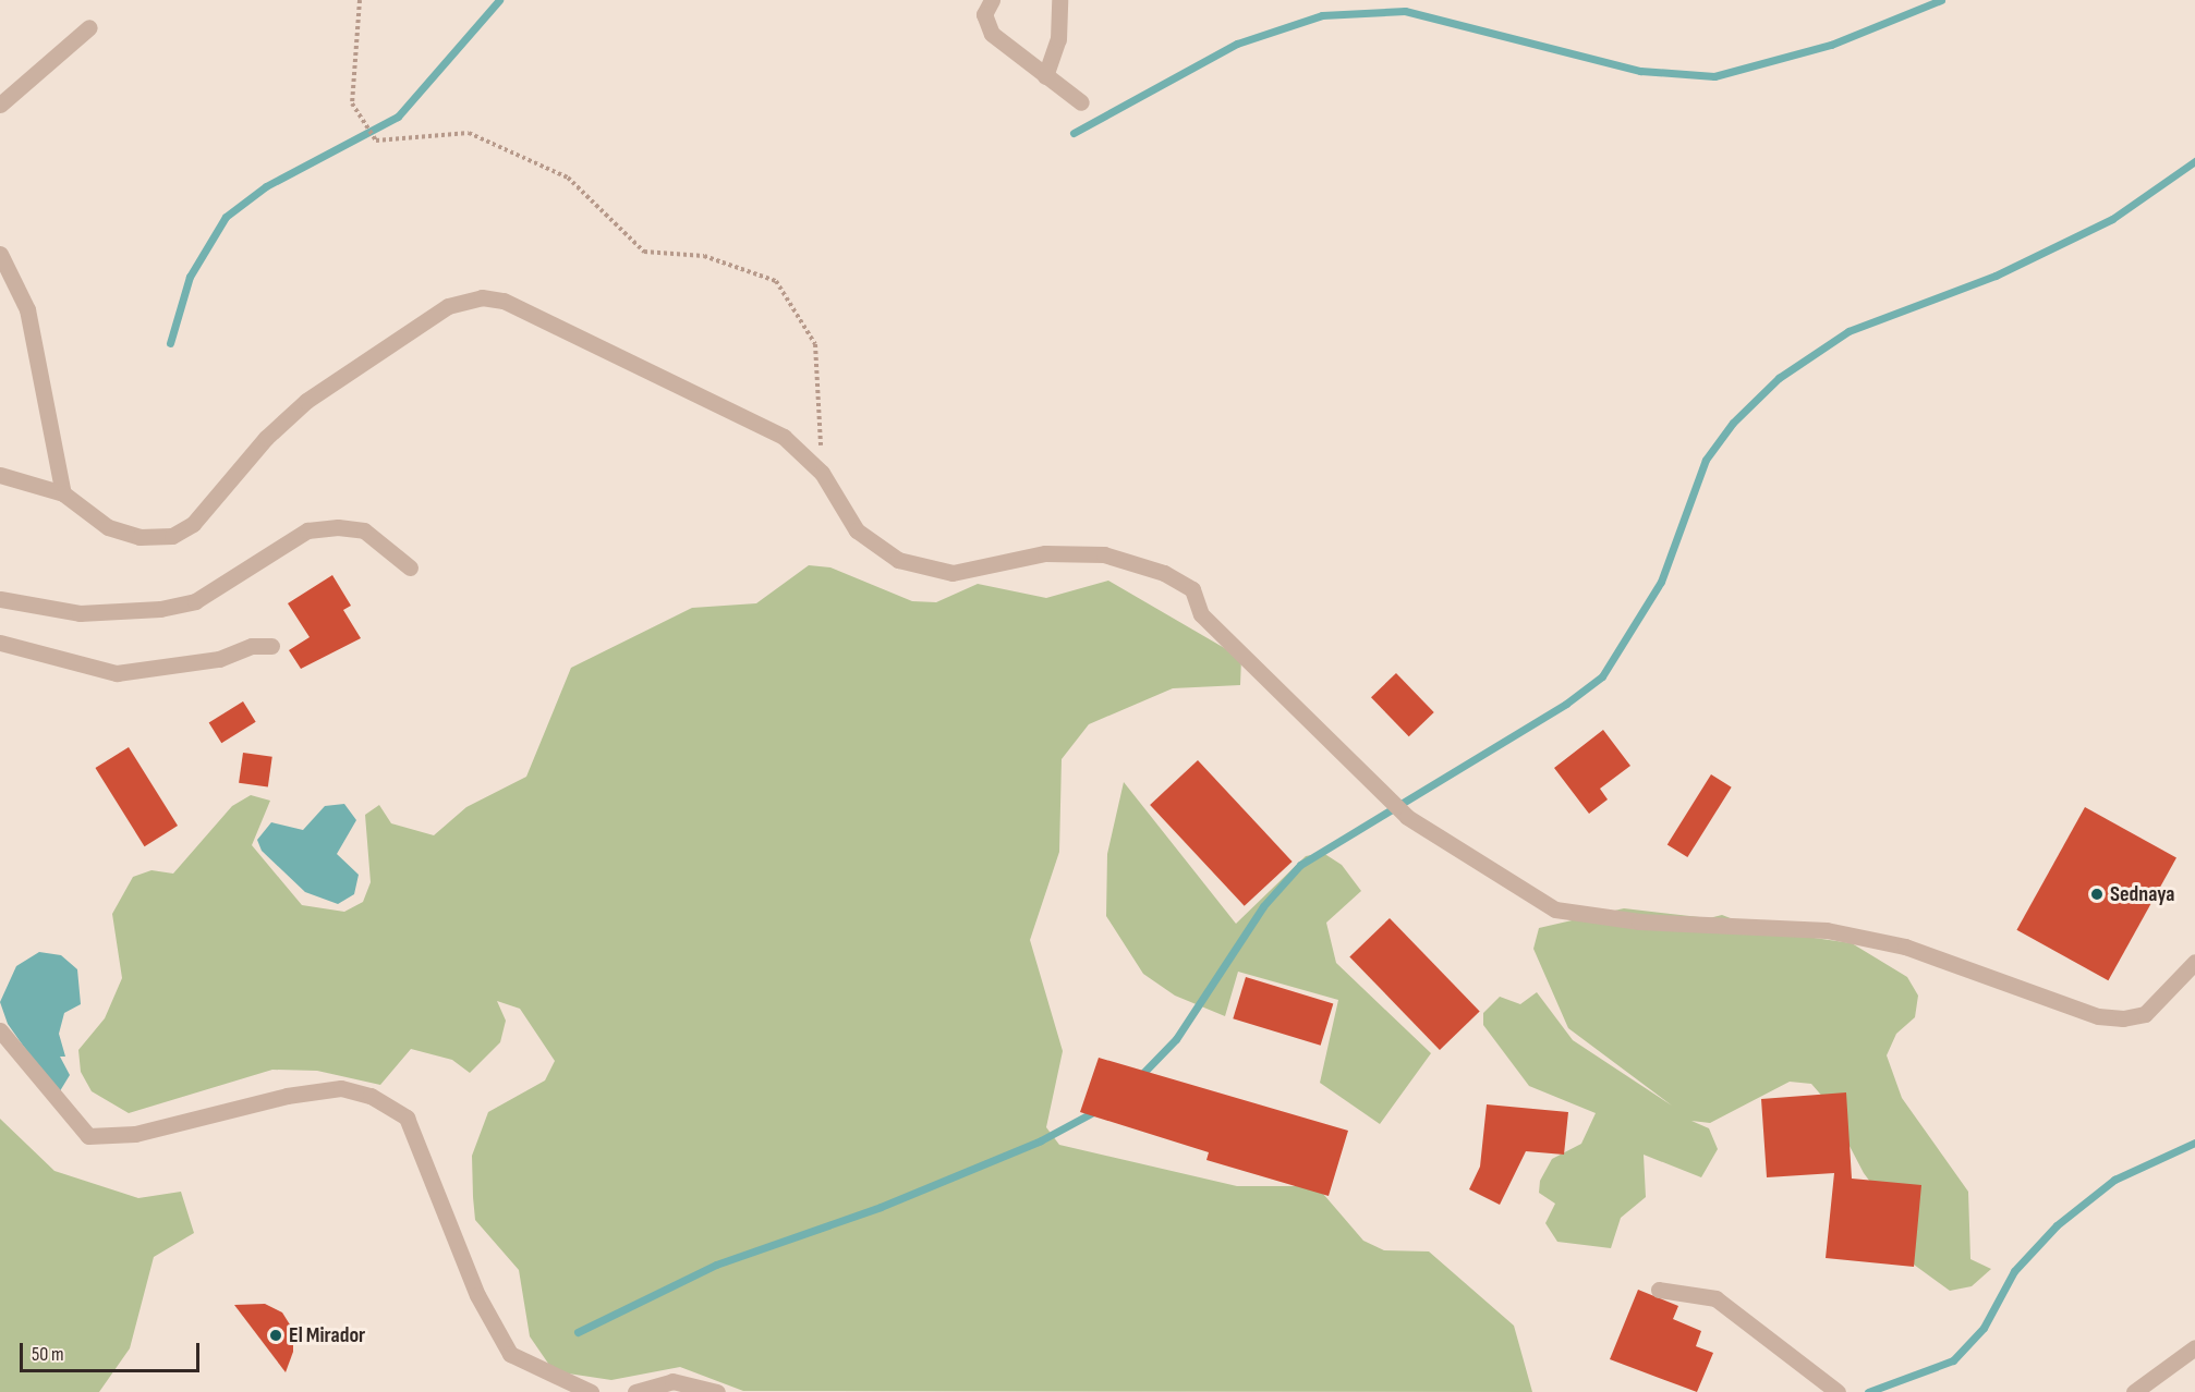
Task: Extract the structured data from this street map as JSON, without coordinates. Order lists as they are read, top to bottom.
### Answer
{
  "places": ["Sednaya", "El Mirador"],
  "scale_bar": "50 m"
}
